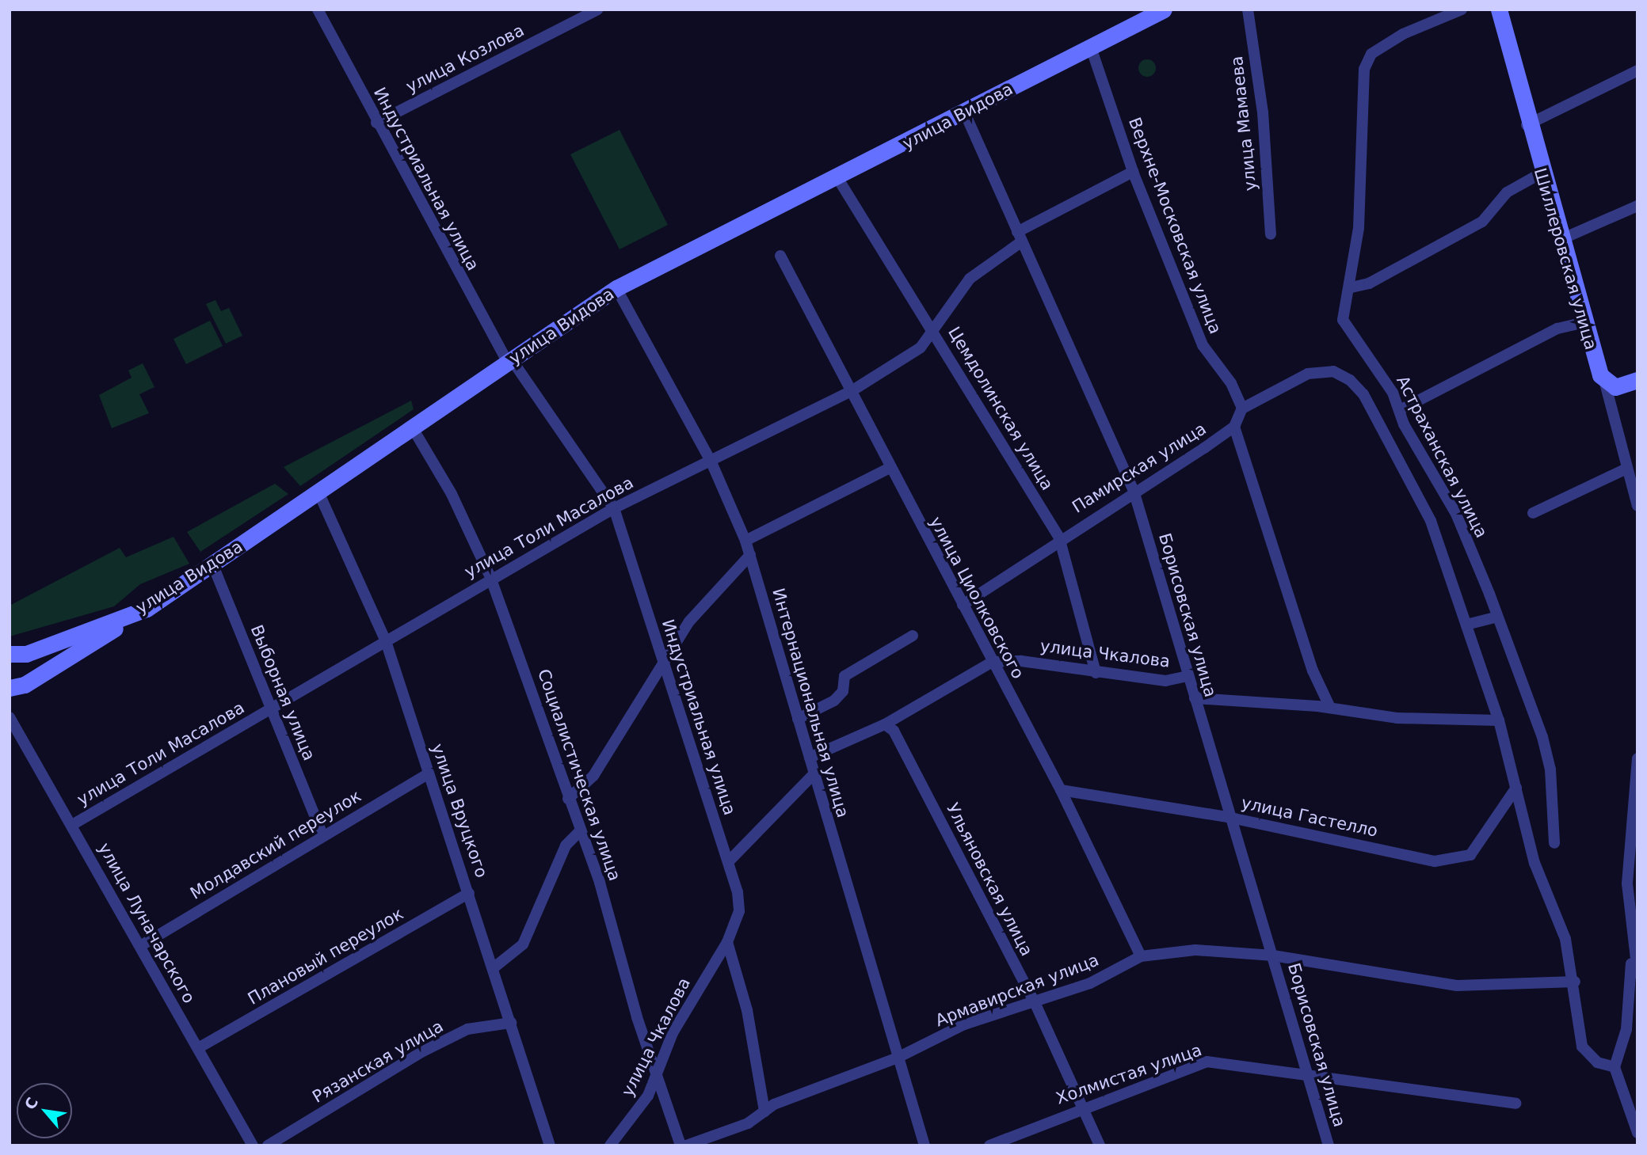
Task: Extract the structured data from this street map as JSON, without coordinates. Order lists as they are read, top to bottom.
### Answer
{
  "streets": {
    "street": [
      "улица Козлова",
      "улица Видова",
      "улица Мамаева",
      "Индустриальная улица",
      "Верхне-Московская улица",
      "Шиллеровская улица",
      "Цемдолинская улица",
      "Астраханская улица",
      "Памирская улица",
      "улица Толи Масалова",
      "улица Циолковского",
      "Борисовская улица",
      "улица Чкалова",
      "Выборная улица",
      "Интернациональная улица",
      "Социалистическая улица",
      "улица Вруцкого",
      "улица Гастелло",
      "Молдавский переулок",
      "Ульяновская улица",
      "улица Луначарского",
      "Плановый переулок",
      "Армавирская улица",
      "Рязанская улица",
      "Холмистая улица"
    ]
  },
  "crossings": [
    ["улица Козлова", "Индустриальная улица"],
    ["улица Видова", "Индустриальная улица"],
    ["улица Видова", "Верхне-Московская улица"],
    ["улица Видова", "Цемдолинская улица"],
    ["улица Видова", "Борисовская улица"],
    ["улица Видова", "Выборная улица"],
    ["улица Видова", "Интернациональная улица"],
    ["улица Видова", "Социалистическая улица"],
    ["улица Видова", "улица Вруцкого"],
    ["Индустриальная улица", "улица Толи Масалова"],
    ["Индустриальная улица", "улица Чкалова"],
    ["Верхне-Московская улица", "улица Толи Масалова"],
    ["Цемдолинская улица", "Памирская улица"],
    ["Цемдолинская улица", "улица Толи Масалова"],
    ["Цемдолинская улица", "улица Чкалова"],
    ["Памирская улица", "улица Циолковского"],
    ["Памирская улица", "Борисовская улица"],
    ["улица Толи Масалова", "улица Циолковского"],
    ["улица Толи Масалова", "Борисовская улица"],
    ["улица Толи Масалова", "Выборная улица"],
    ["улица Толи Масалова", "Интернациональная улица"],
    ["улица Толи Масалова", "Социалистическая улица"],
    ["улица Толи Масалова", "улица Вруцкого"],
    ["улица Толи Масалова", "улица Луначарского"],
    ["улица Циолковского", "улица Чкалова"],
    ["улица Циолковского", "улица Гастелло"],
    ["улица Циолковского", "Армавирская улица"],
    ["Борисовская улица", "улица Чкалова"],
    ["Борисовская улица", "улица Гастелло"],
    ["Борисовская улица", "Армавирская улица"],
    ["Борисовская улица", "Холмистая улица"],
    ["улица Чкалова", "Интернациональная улица"],
    ["улица Чкалова", "Социалистическая улица"],
    ["улица Чкалова", "Ульяновская улица"],
    ["Выборная улица", "Молдавский переулок"],
    ["Интернациональная улица", "Армавирская улица"],
    ["улица Вруцкого", "Молдавский переулок"],
    ["улица Вруцкого", "Плановый переулок"],
    ["улица Вруцкого", "Рязанская улица"],
    ["Молдавский переулок", "улица Луначарского"],
    ["Ульяновская улица", "Армавирская улица"],
    ["Ульяновская улица", "Холмистая улица"],
    ["улица Луначарского", "Плановый переулок"]
  ],
  "north": "top left"
}
